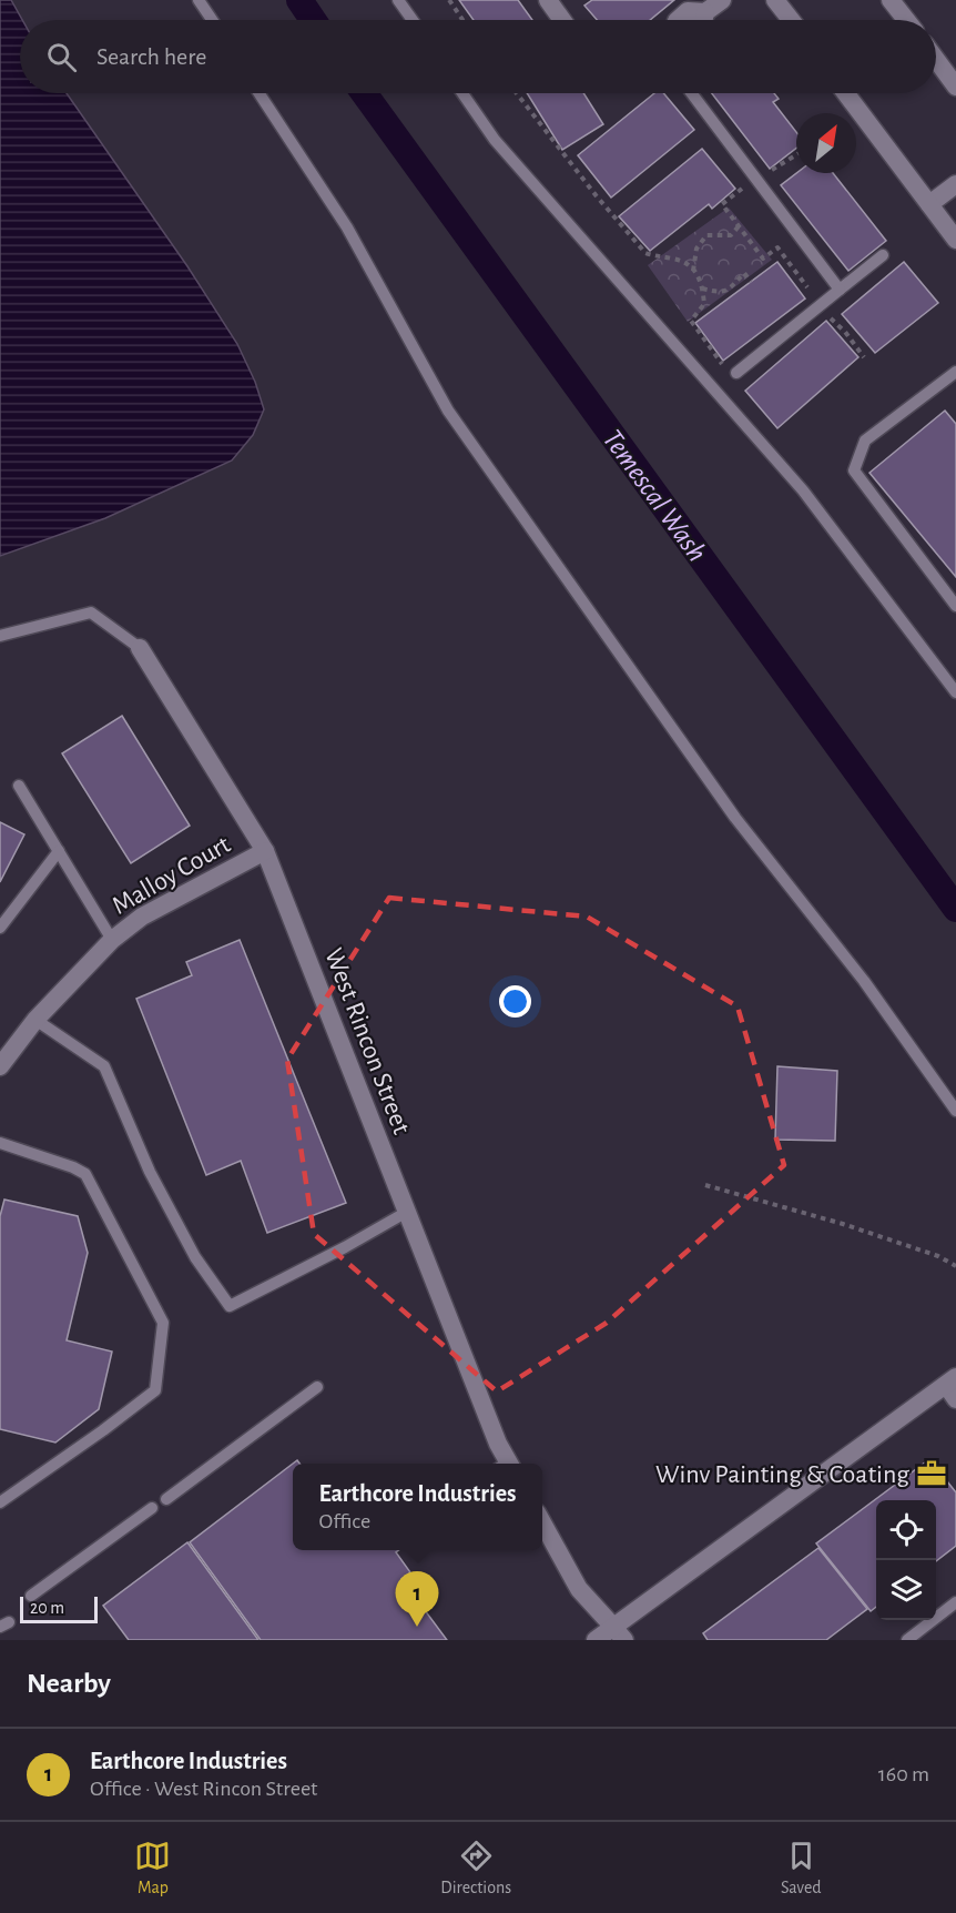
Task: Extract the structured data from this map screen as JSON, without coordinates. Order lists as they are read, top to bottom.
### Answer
{
  "streets": {
    "street": ["Malloy Court", "West Rincon Street"]
  },
  "crossings": [
    ["Malloy Court", "West Rincon Street"]
  ],
  "water": ["Temescal Wash"],
  "places": {
    "office": ["Winv Painting & Coating"]
  },
  "scale_bar": "20 m",
  "north": "top right",
  "page": {
    "search": "Search here",
    "popup": ["Earthcore Industries", "Office"],
    "pins": "1",
    "scale": "20 m",
    "heading": "Nearby",
    "list": [
      {
        "mark": "1",
        "name": "Earthcore Industries",
        "note": "Office · West Rincon Street",
        "value": "160 m"
      }
    ],
    "nav": ["Map", "Directions", "Saved"]
  }
}
